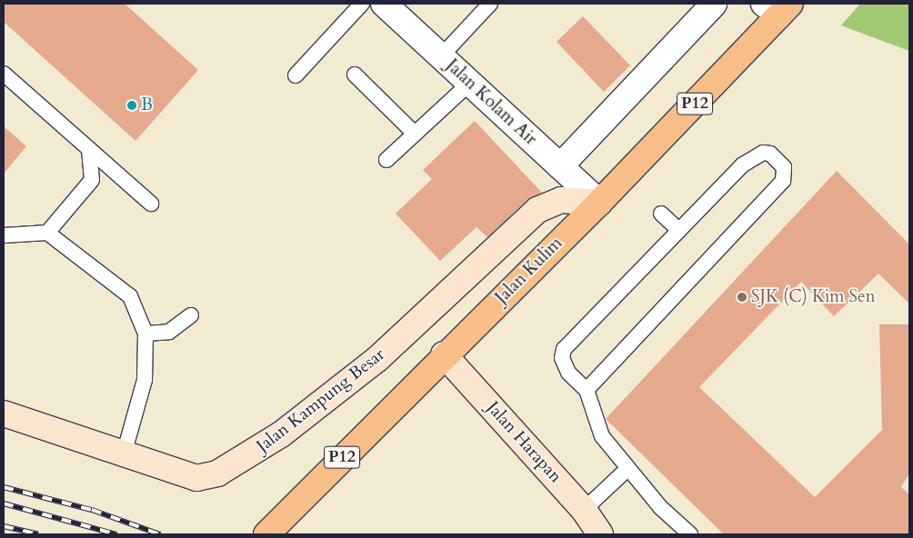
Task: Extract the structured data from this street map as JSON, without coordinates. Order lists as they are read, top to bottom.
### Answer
{
  "streets": {
    "main road": ["P12", "Jalan Kulim"],
    "street": ["Jalan Kolam Air", "Jalan Kampung Besar", "Jalan Harapan"]
  },
  "crossings": [
    ["Jalan Kolam Air", "Jalan Kulim"],
    ["Jalan Kolam Air", "Jalan Kampung Besar"],
    ["Jalan Kulim", "Jalan Kampung Besar"],
    ["Jalan Kulim", "Jalan Harapan"]
  ],
  "places": ["B", "SJK (C) Kim Sen"]
}
